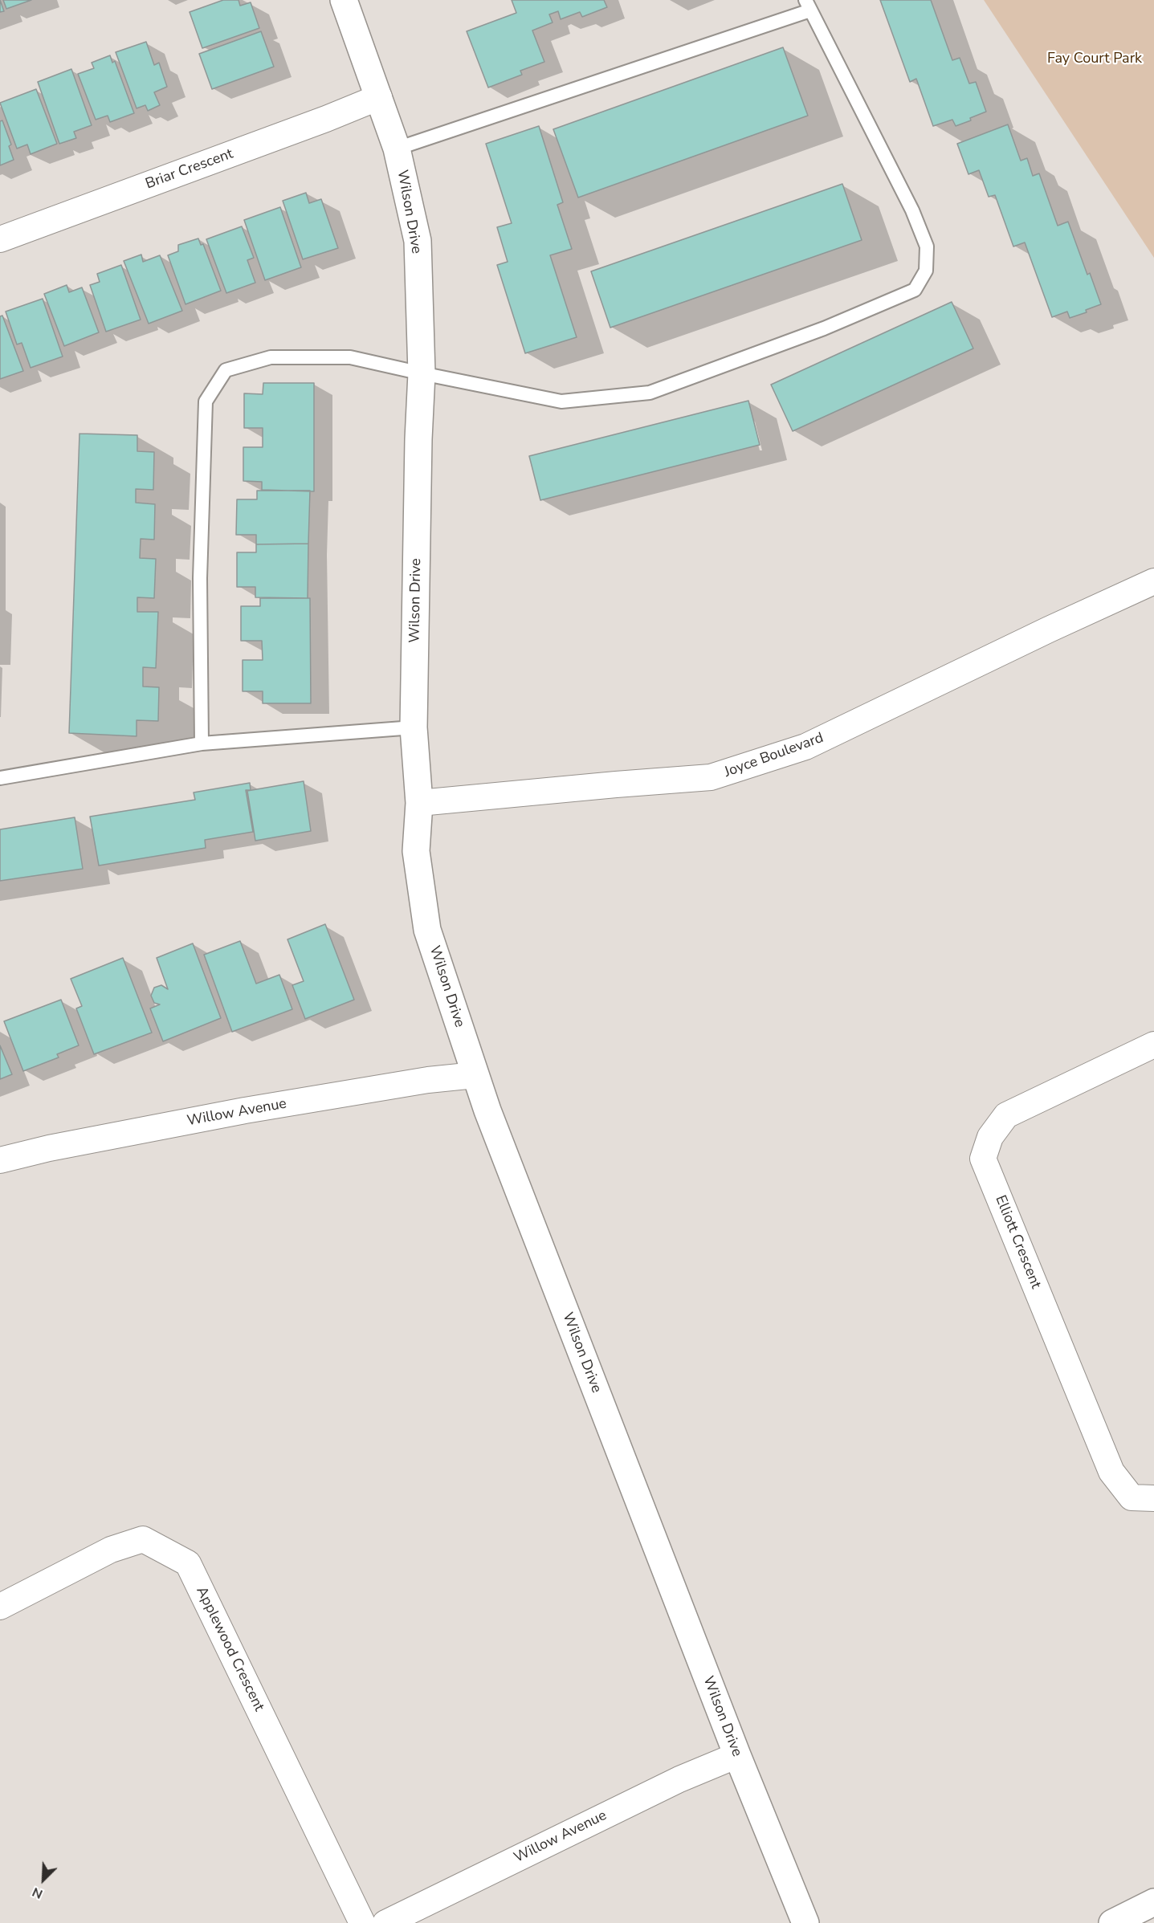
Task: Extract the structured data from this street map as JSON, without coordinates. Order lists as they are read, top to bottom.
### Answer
{
  "streets": {
    "street": [
      "Briar Crescent",
      "Wilson Drive",
      "Joyce Boulevard",
      "Willow Avenue",
      "Elliott Crescent",
      "Applewood Crescent"
    ]
  },
  "crossings": [
    ["Briar Crescent", "Wilson Drive"],
    ["Wilson Drive", "Joyce Boulevard"],
    ["Wilson Drive", "Willow Avenue"]
  ],
  "parks": ["Fay Court Park"],
  "north": "bottom left"
}
